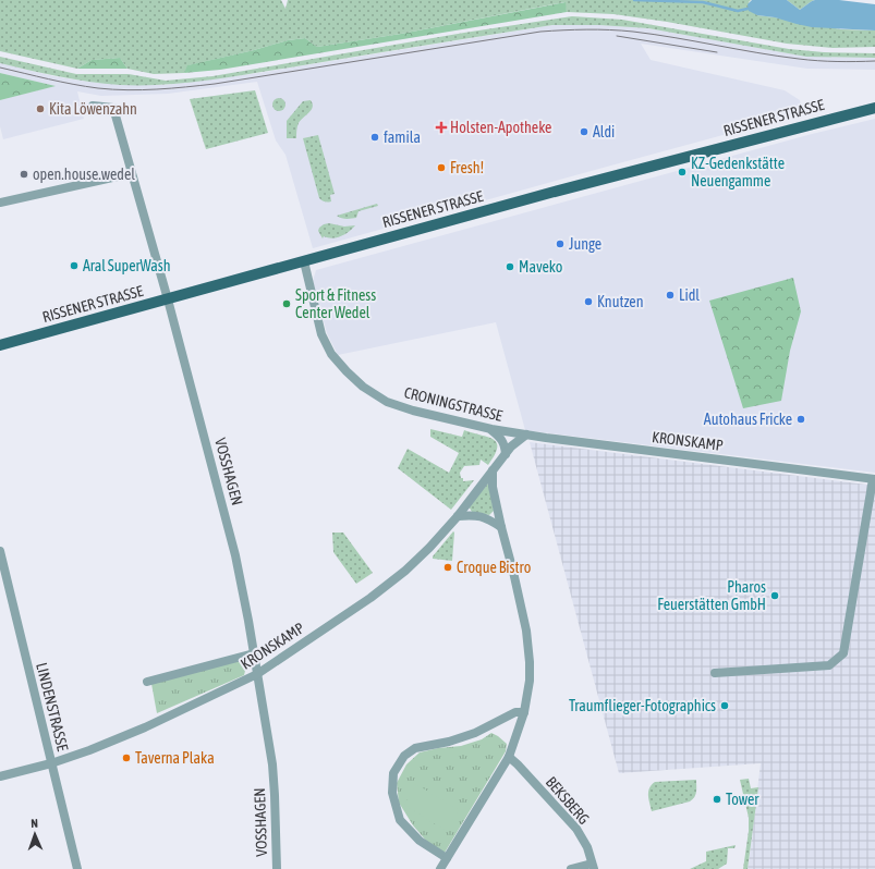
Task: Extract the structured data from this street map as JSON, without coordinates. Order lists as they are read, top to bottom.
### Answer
{
  "streets": {
    "main road": ["RISSENER STRASSE"],
    "street": [
      "CRONINGSTRASSE",
      "KRONSKAMP",
      "VOSSHAGEN",
      "LINDENSTRASSE",
      "BEKSBERG"
    ]
  },
  "crossings": [
    ["RISSENER STRASSE", "CRONINGSTRASSE"],
    ["RISSENER STRASSE", "VOSSHAGEN"],
    ["CRONINGSTRASSE", "KRONSKAMP"],
    ["KRONSKAMP", "VOSSHAGEN"],
    ["KRONSKAMP", "LINDENSTRASSE"]
  ],
  "places": {
    "other": [
      "Kita Löwenzahn",
      "Aldi",
      "famila",
      "Fresh!",
      "KZ-Gedenkstätte Neuengamme",
      "open.house.wedel",
      "Junge",
      "Aral SuperWash",
      "Maveko",
      "Lidl",
      "Knutzen",
      "Sport & Fitness Center Wedel",
      "Autohaus Fricke",
      "Croque Bistro",
      "Pharos Feuerstätten GmbH",
      "Traumflieger-Fotographics",
      "Taverna Plaka",
      "Tower"
    ],
    "health": ["Holsten-Apotheke"]
  },
  "north": "top"
}
